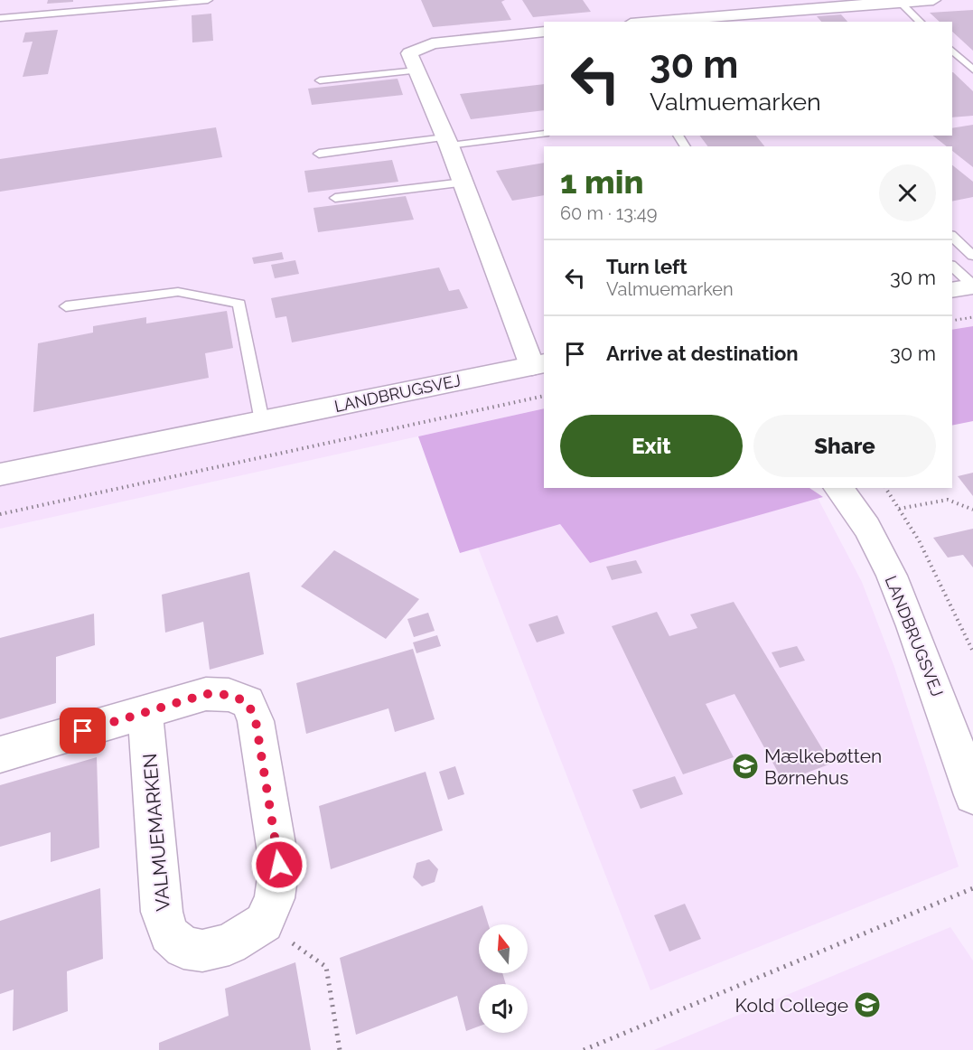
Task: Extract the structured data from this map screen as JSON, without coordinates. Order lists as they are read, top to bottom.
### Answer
{
  "streets": {
    "street": ["LANDBRUGSVEJ", "VALMUEMARKEN"]
  },
  "places": {
    "school or university": ["Mælkebøtten Børnehus", "Kold College"]
  },
  "north": "top",
  "page": {
    "turn": ["30 m", "Valmuemarken"],
    "heading": ["1 min", "60 m · 13:49"],
    "list": [
      {
        "name": "Turn left",
        "note": "Valmuemarken",
        "value": "30 m"
      },
      {
        "name": "Arrive at destination",
        "value": "30 m"
      }
    ],
    "buttons": ["Exit", "Share"]
  }
}
